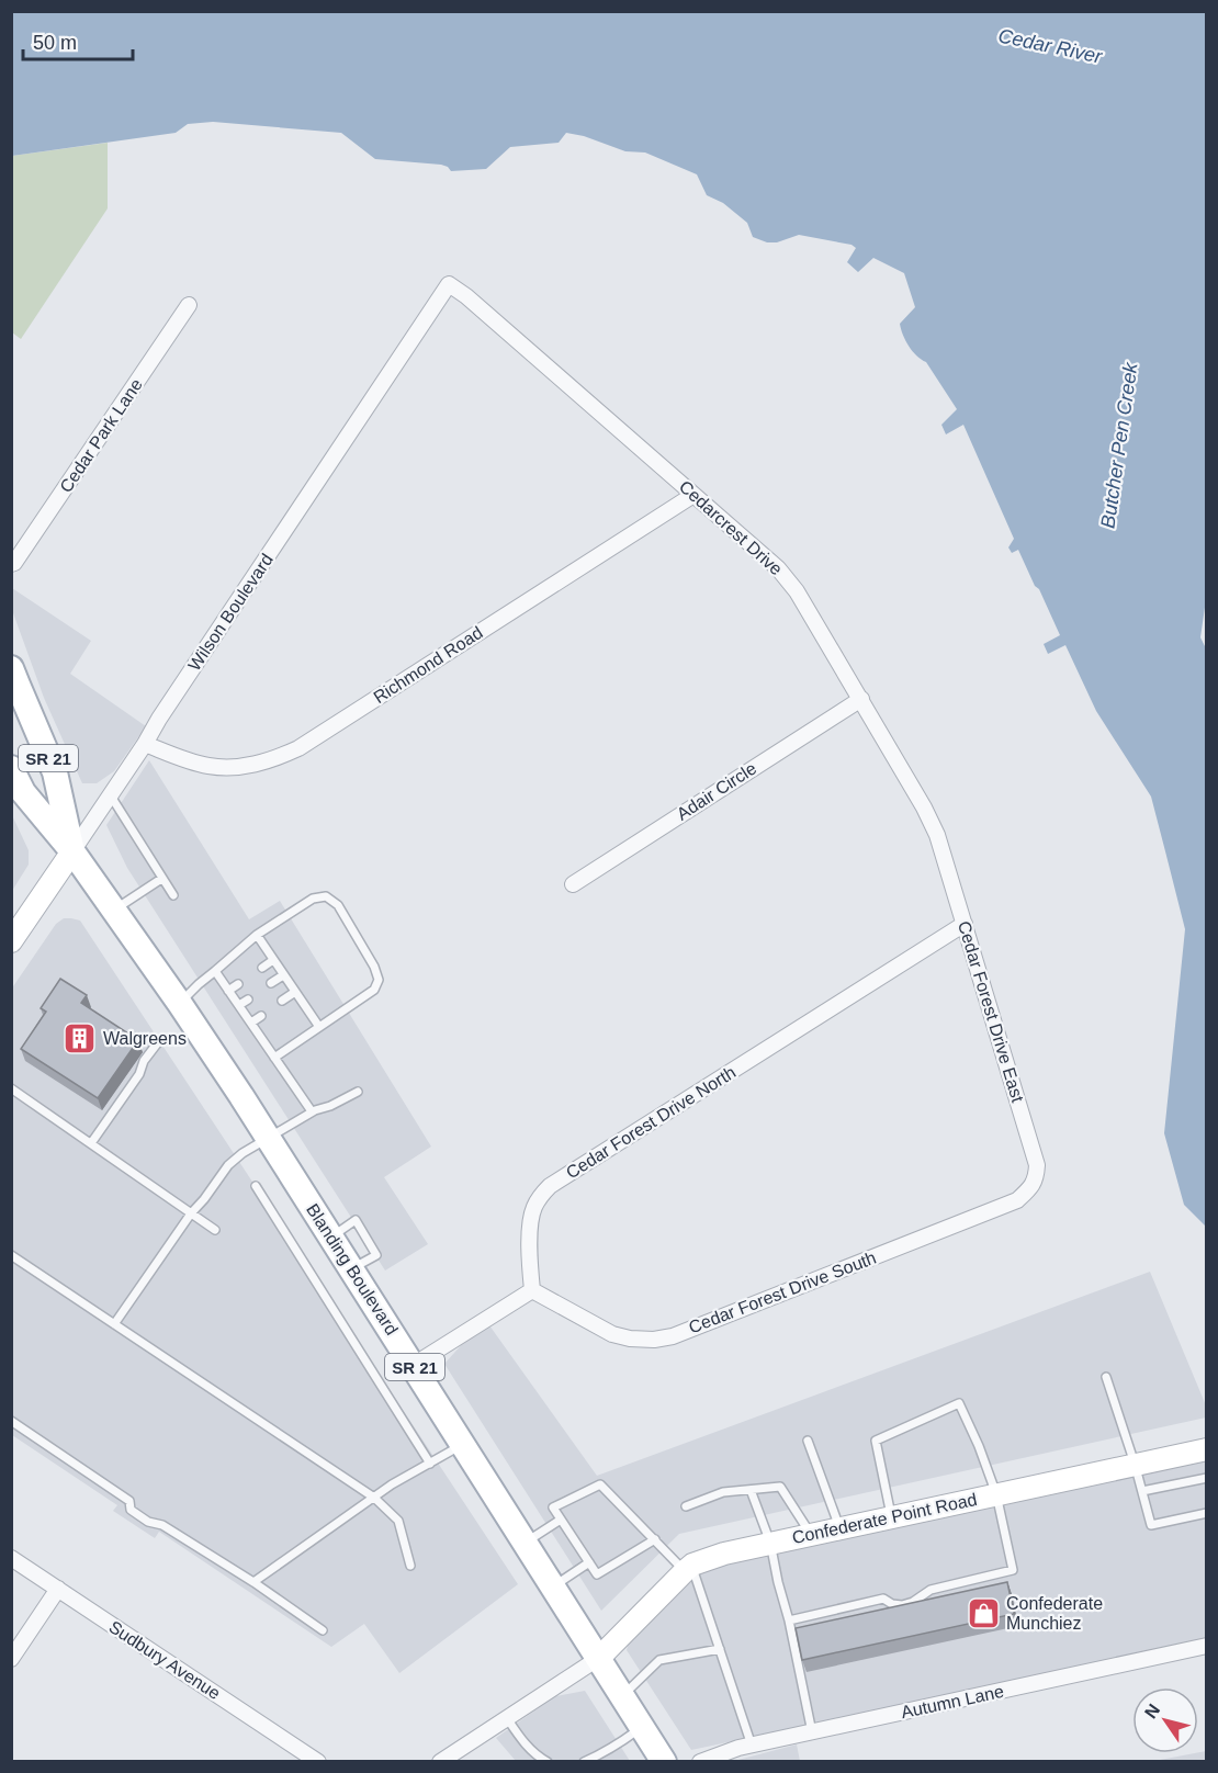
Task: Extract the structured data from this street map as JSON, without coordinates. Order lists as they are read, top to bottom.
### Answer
{
  "streets": {
    "main road": ["SR 21", "Blanding Boulevard"],
    "street": [
      "Cedar Park Lane",
      "Cedarcrest Drive",
      "Wilson Boulevard",
      "Richmond Road",
      "Adair Circle",
      "Cedar Forest Drive East",
      "Cedar Forest Drive North",
      "Cedar Forest Drive South",
      "Confederate Point Road",
      "Sudbury Avenue",
      "Autumn Lane"
    ]
  },
  "crossings": [
    ["Cedarcrest Drive", "Wilson Boulevard"],
    ["Cedarcrest Drive", "Richmond Road"],
    ["Cedarcrest Drive", "Adair Circle"],
    ["Cedarcrest Drive", "Cedar Forest Drive East"],
    ["Wilson Boulevard", "Richmond Road"],
    ["Wilson Boulevard", "Blanding Boulevard"],
    ["Cedar Forest Drive East", "Cedar Forest Drive North"],
    ["Cedar Forest Drive East", "Cedar Forest Drive South"],
    ["Cedar Forest Drive North", "Cedar Forest Drive South"],
    ["Blanding Boulevard", "Confederate Point Road"]
  ],
  "water": ["Cedar River", "Butcher Pen Creek"],
  "places": {
    "building": ["Walgreens"],
    "shop": ["Confederate Munchiez"]
  },
  "scale_bar": "50 m",
  "north": "top left"
}
